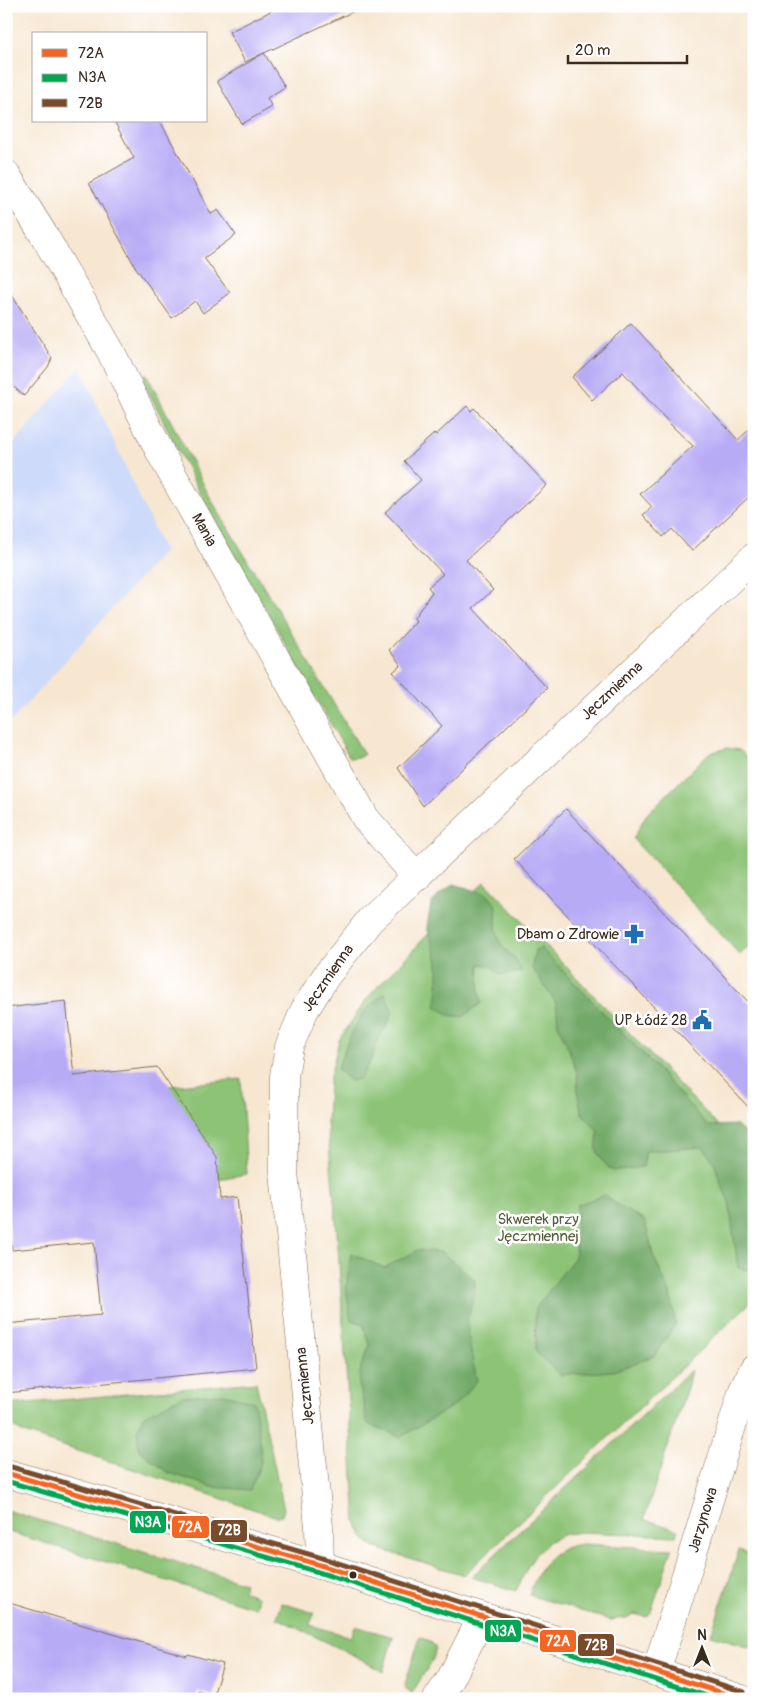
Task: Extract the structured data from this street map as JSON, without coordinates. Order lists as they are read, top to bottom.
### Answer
{
  "streets": {
    "street": ["Mania", "Jęczmienna", "Jarzynowa"]
  },
  "crossings": [
    ["Mania", "Jęczmienna"]
  ],
  "parks": ["Skwerek przy Jęczmiennej"],
  "places": {
    "pharmacy": ["Dbam o Zdrowie"],
    "public building": ["UP Łódź 28"]
  },
  "lines": ["transit line 72B", "transit line 72A", "transit line N3A"],
  "legend": ["72A", "N3A", "72B"],
  "scale_bar": "20 m",
  "north": "top"
}
